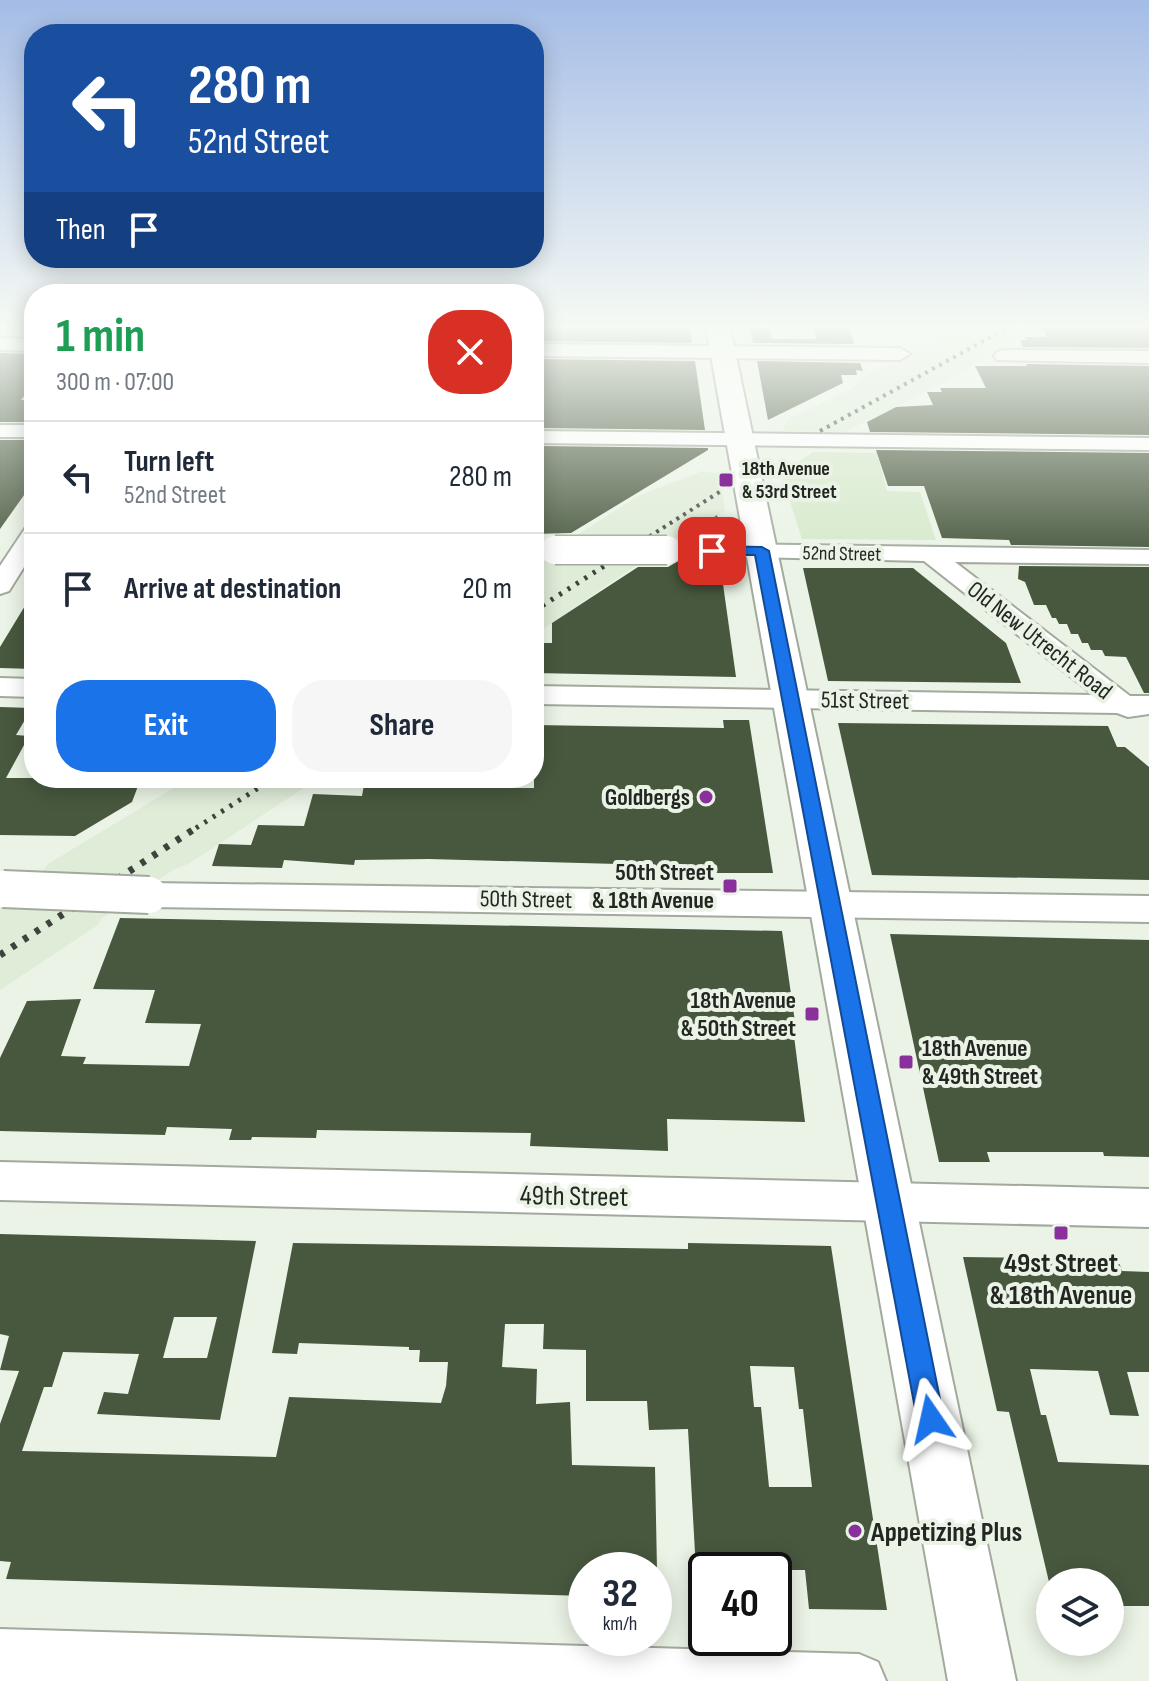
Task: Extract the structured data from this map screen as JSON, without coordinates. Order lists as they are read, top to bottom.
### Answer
{
  "streets": {
    "street": [
      "52nd Street",
      "Old New Utrecht Road",
      "51st Street",
      "50th Street",
      "49th Street"
    ]
  },
  "crossings": [
    ["52nd Street", "Old New Utrecht Road"],
    ["Old New Utrecht Road", "51st Street"]
  ],
  "places": {
    "transit": [
      "18th Avenue & 53rd Street",
      "50th Street & 18th Avenue",
      "18th Avenue & 50th Street",
      "18th Avenue & 49th Street",
      "49st Street & 18th Avenue"
    ],
    "other": ["Goldbergs", "Appetizing Plus"]
  },
  "page": {
    "turn": ["280 m", "52nd Street"],
    "then": "Then",
    "heading": ["1 min", "300 m · 07:00"],
    "list": [
      {
        "name": "Turn left",
        "note": "52nd Street",
        "value": "280 m"
      },
      {
        "name": "Arrive at destination",
        "value": "20 m"
      }
    ],
    "buttons": ["Exit", "Share"],
    "speed": "32 km/h",
    "limit": "40"
  }
}
